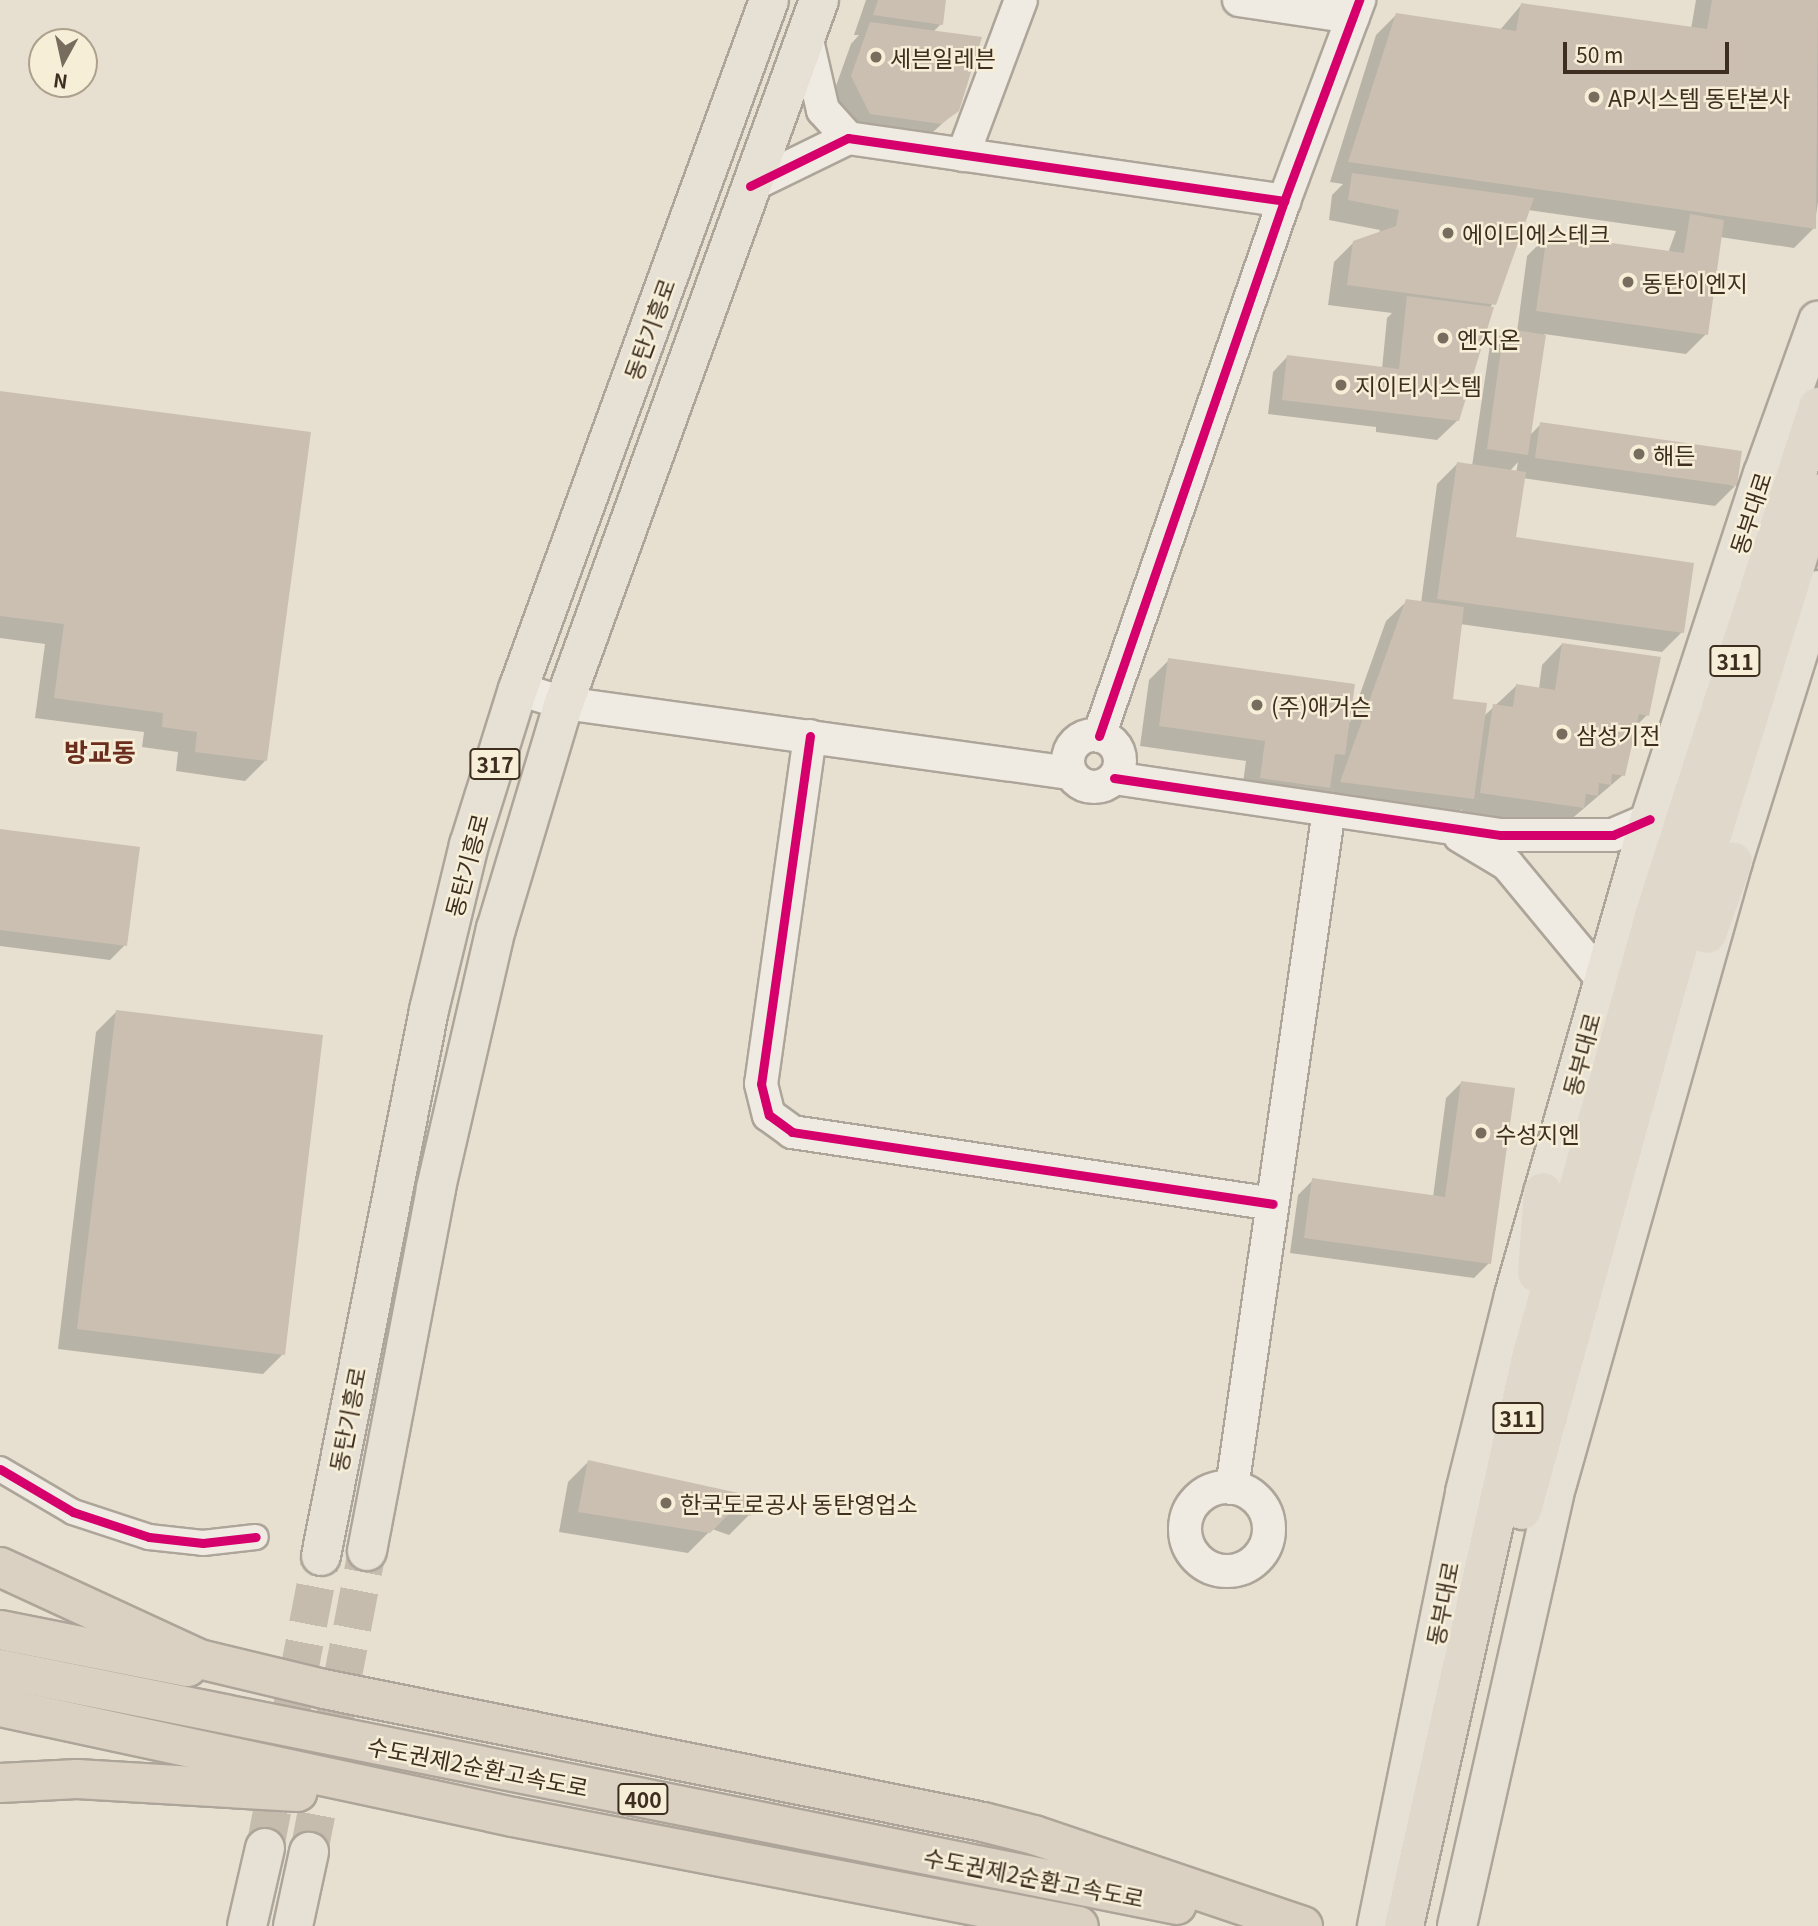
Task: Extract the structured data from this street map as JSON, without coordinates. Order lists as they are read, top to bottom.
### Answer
{
  "streets": {
    "highway": [
      "동부대로",
      "311",
      "수도권제2순환고속도로",
      "400"
    ],
    "main road": ["동탄기흥로", "317"]
  },
  "districts": ["방교동"],
  "places": [
    "세븐일레븐",
    "AP시스템 동탄본사",
    "에이디에스테크",
    "동탄이엔지",
    "엔지온",
    "지이티시스템",
    "해든",
    "(주)애거슨",
    "삼성기전",
    "수성지엔",
    "한국도로공사 동탄영업소"
  ],
  "scale_bar": "50 m",
  "north": "bottom"
}
